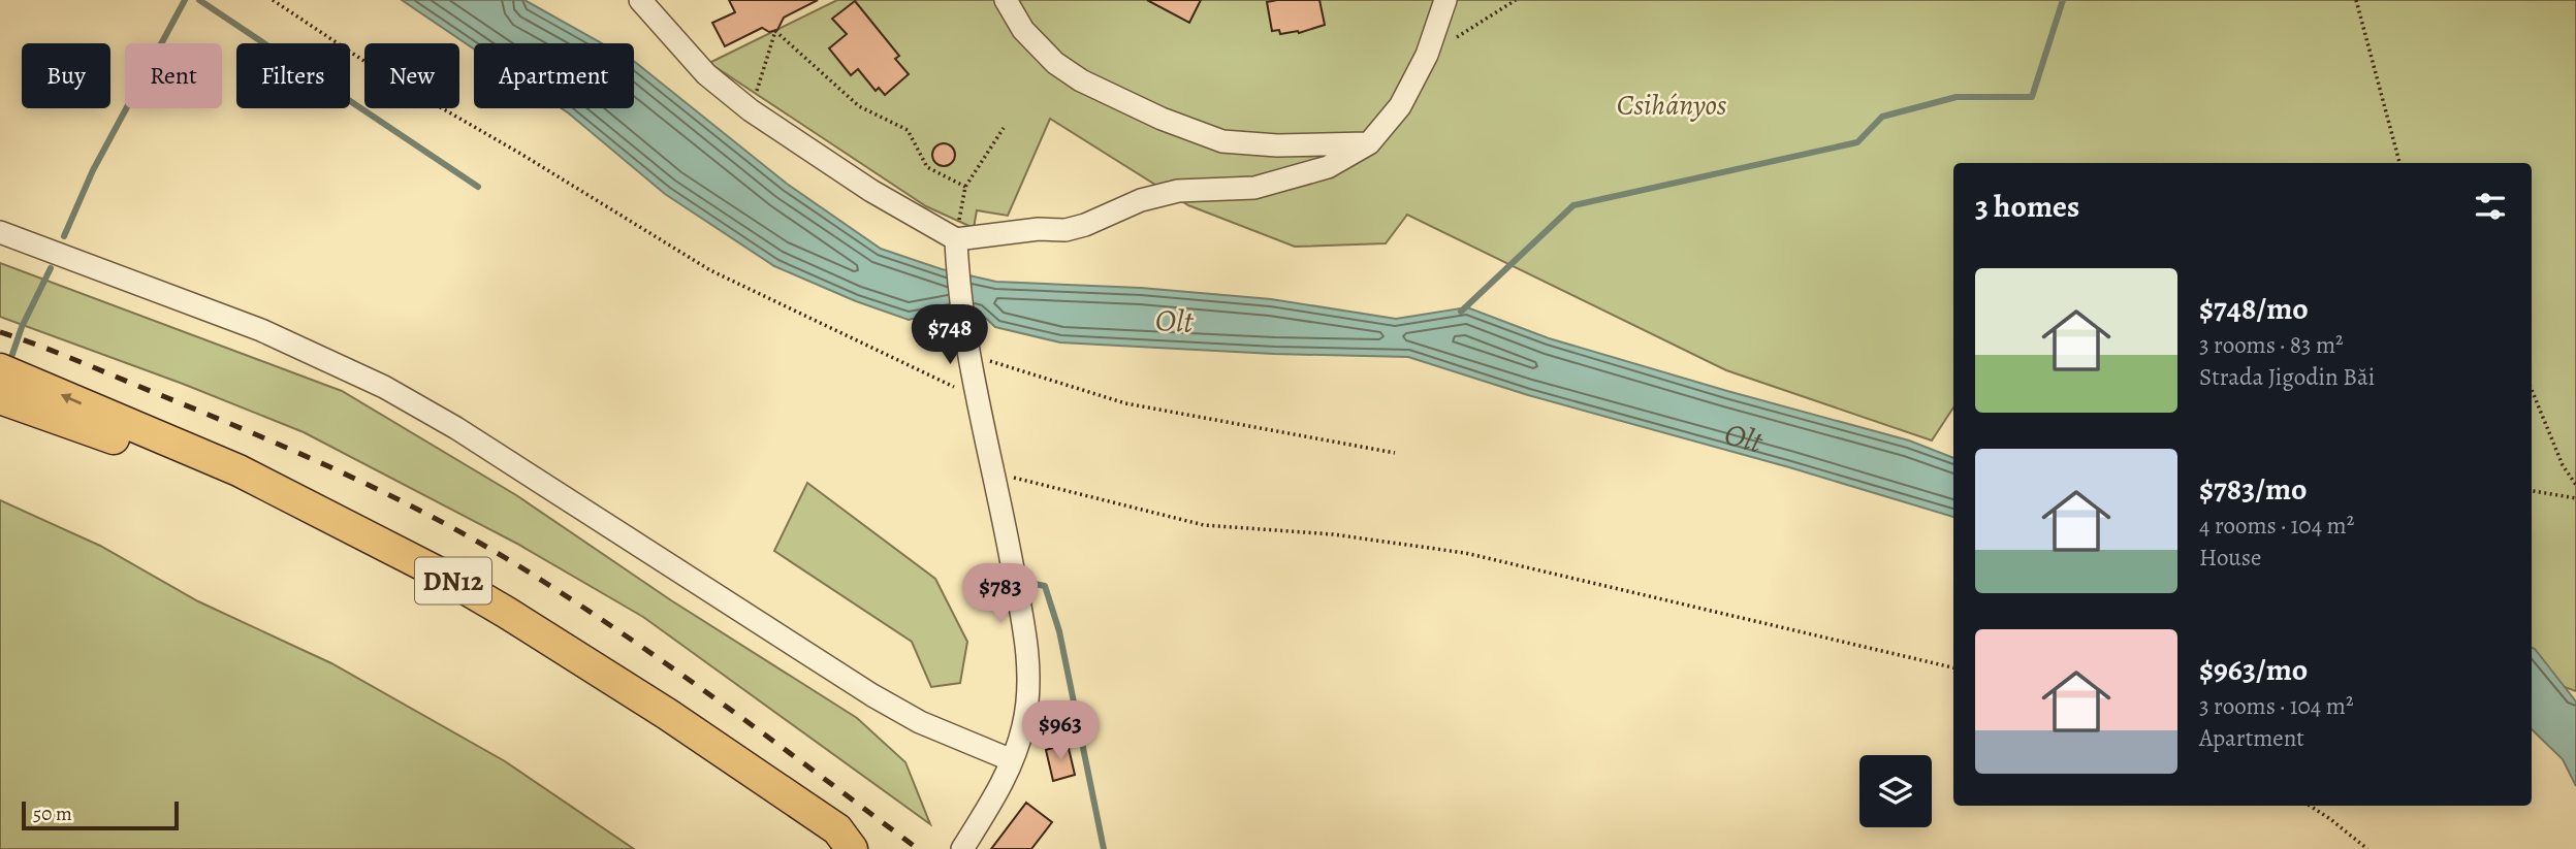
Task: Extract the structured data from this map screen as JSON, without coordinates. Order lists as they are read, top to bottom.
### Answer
{
  "streets": {
    "highway": ["DN12"]
  },
  "water": ["Olt"],
  "parks": ["Csihányos"],
  "scale_bar": "50 m",
  "page": {
    "chip": [
      "Buy",
      "Rent",
      "Filters",
      "New",
      "Apartment"
    ],
    "heading": "3 homes",
    "list": [
      {
        "name": "$748/mo",
        "note": "3 rooms · 83 m² · Strada Jigodin Băi"
      },
      {
        "name": "$783/mo",
        "note": "4 rooms · 104 m² · House"
      },
      {
        "name": "$963/mo",
        "note": "3 rooms · 104 m² · Apartment"
      }
    ],
    "price": ["$748", "$783", "$963"],
    "scale": "50 m"
  }
}
